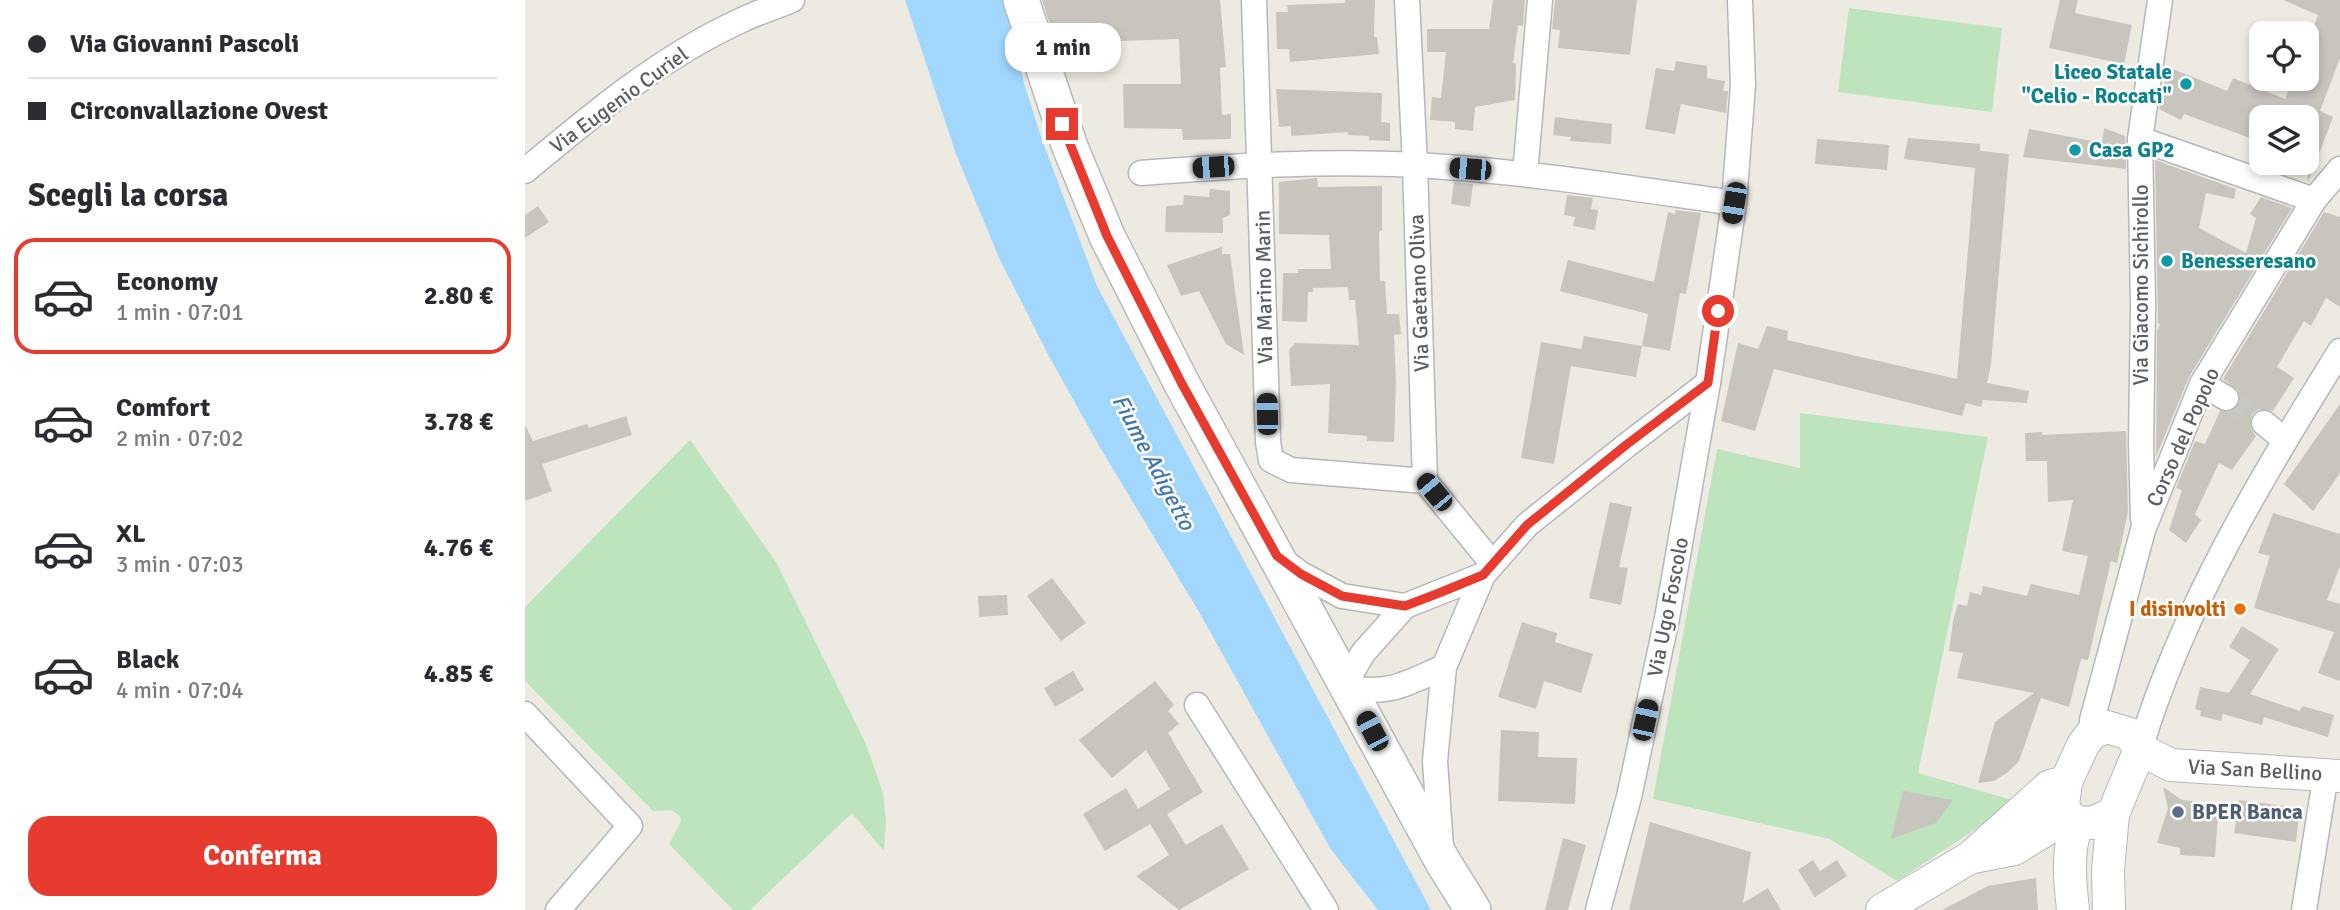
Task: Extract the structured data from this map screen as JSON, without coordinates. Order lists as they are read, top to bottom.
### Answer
{
  "streets": {
    "street": [
      "Via Eugenio Curiel",
      "Via Giacomo Sichirollo",
      "Via Marino Marin",
      "Via Gaetano Oliva",
      "Corso del Popolo",
      "Via Ugo Foscolo",
      "Via San Bellino"
    ]
  },
  "crossings": [
    ["Via Giacomo Sichirollo", "Corso del Popolo"],
    ["Via Marino Marin", "Via Gaetano Oliva"]
  ],
  "water": ["Fiume Adigetto"],
  "places": [
    "Liceo Statale \"Celio - Roccati\"",
    "Casa GP2",
    "Benesseresano",
    "I disinvolti",
    "BPER Banca"
  ],
  "page": {
    "banner": ["Via Giovanni Pascoli", "Circonvallazione Ovest"],
    "bubble": "1 min",
    "heading": "Scegli la corsa",
    "list": [
      {
        "name": "Economy",
        "note": "1 min · 07:01",
        "value": "2.80 €"
      },
      {
        "name": "Comfort",
        "note": "2 min · 07:02",
        "value": "3.78 €"
      },
      {
        "name": "XL",
        "note": "3 min · 07:03",
        "value": "4.76 €"
      },
      {
        "name": "Black",
        "note": "4 min · 07:04",
        "value": "4.85 €"
      }
    ],
    "buttons": "Conferma"
  }
}
